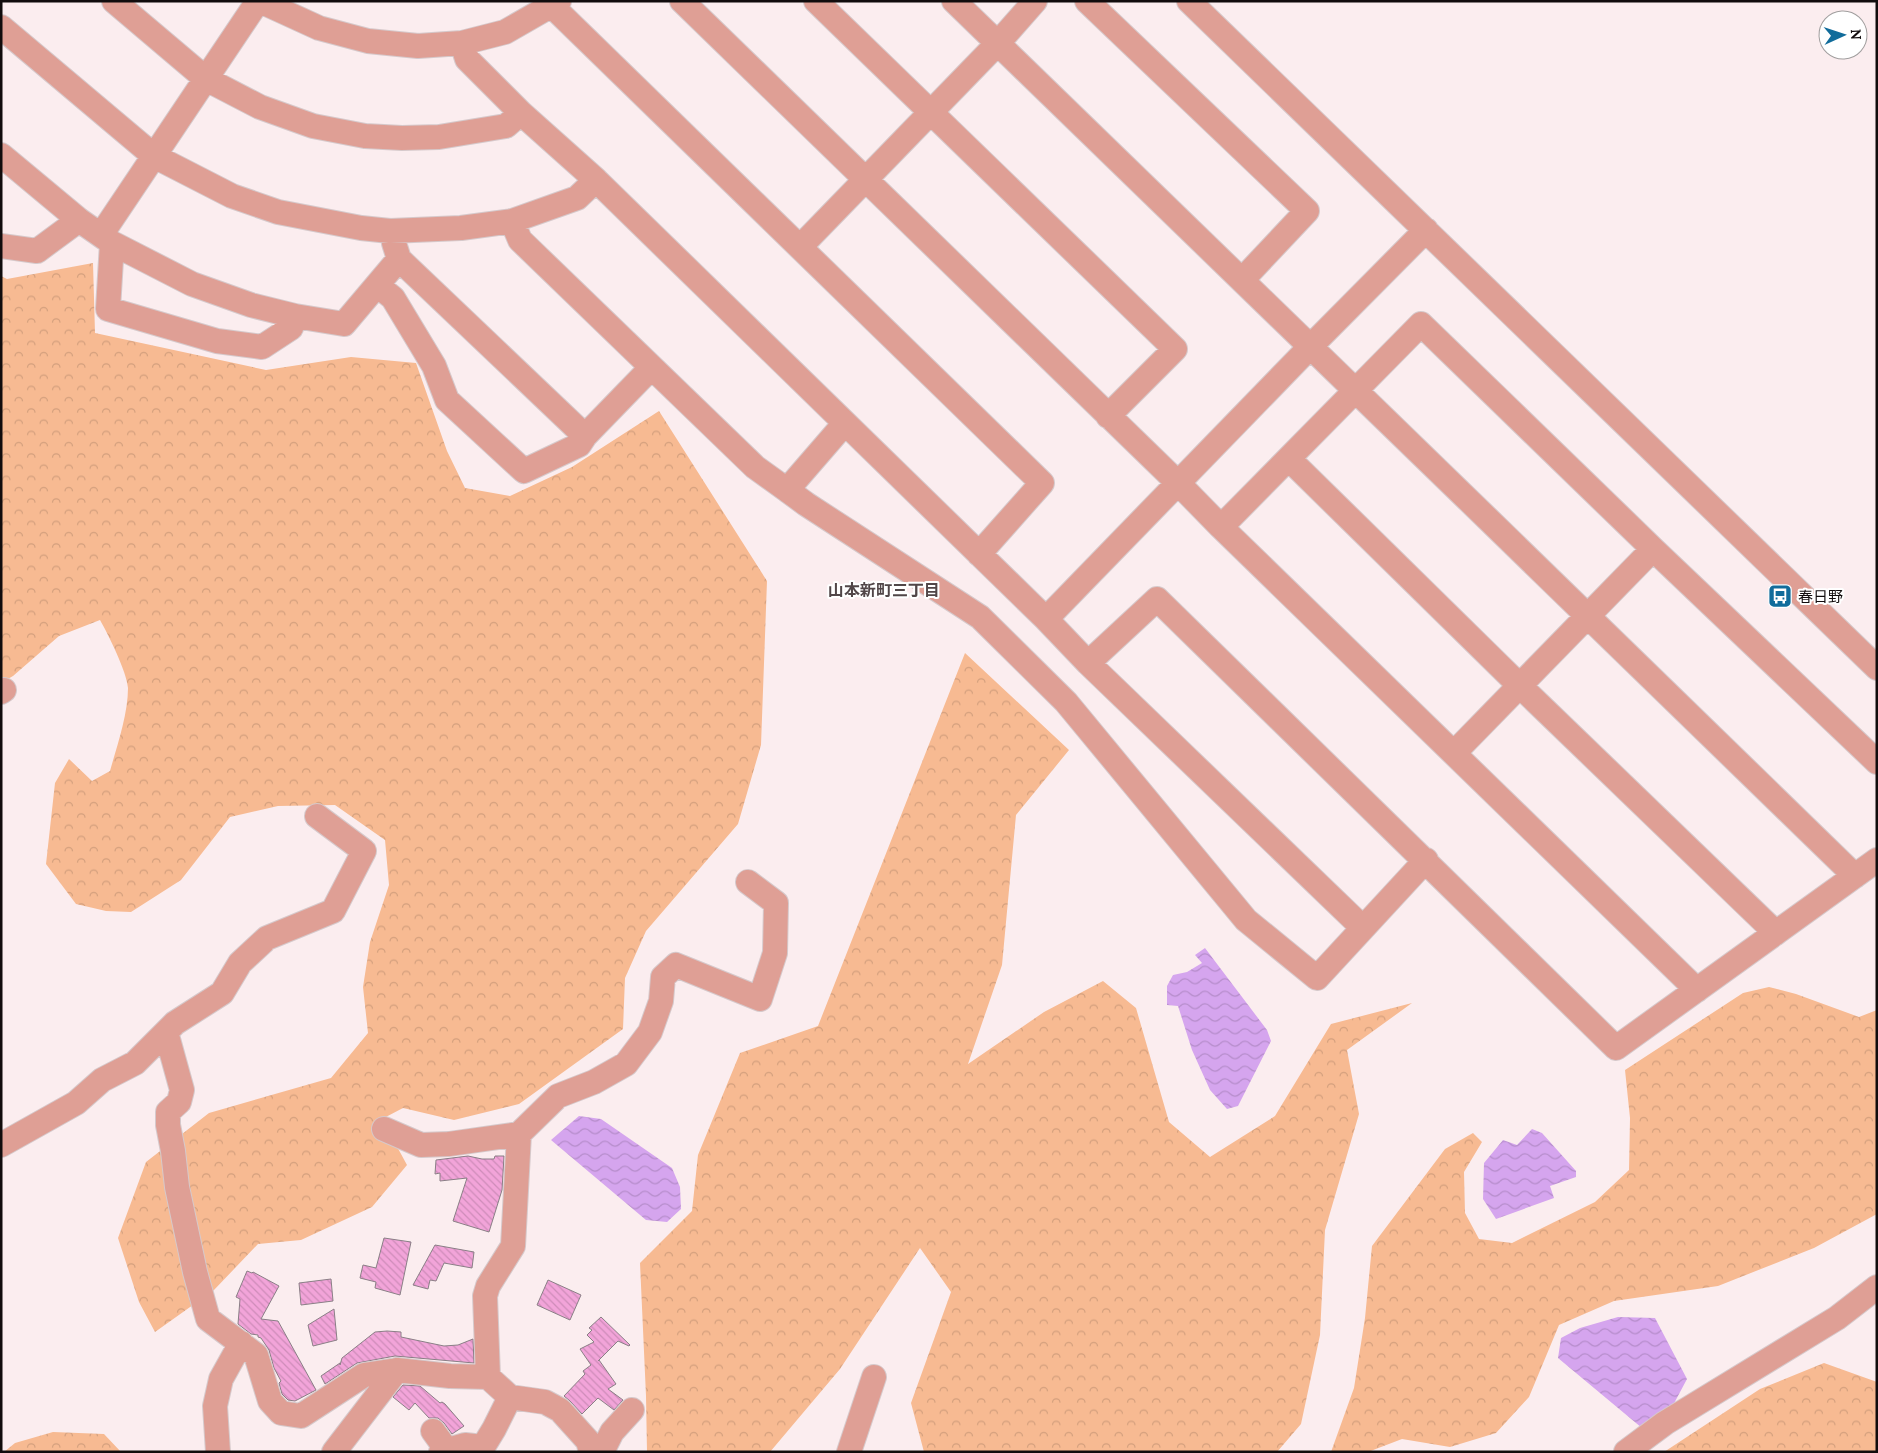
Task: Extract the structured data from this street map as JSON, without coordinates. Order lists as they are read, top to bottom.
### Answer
{
  "districts": ["山本新町三丁目"],
  "places": {
    "bus stop": ["春日野"]
  },
  "north": "right"
}
